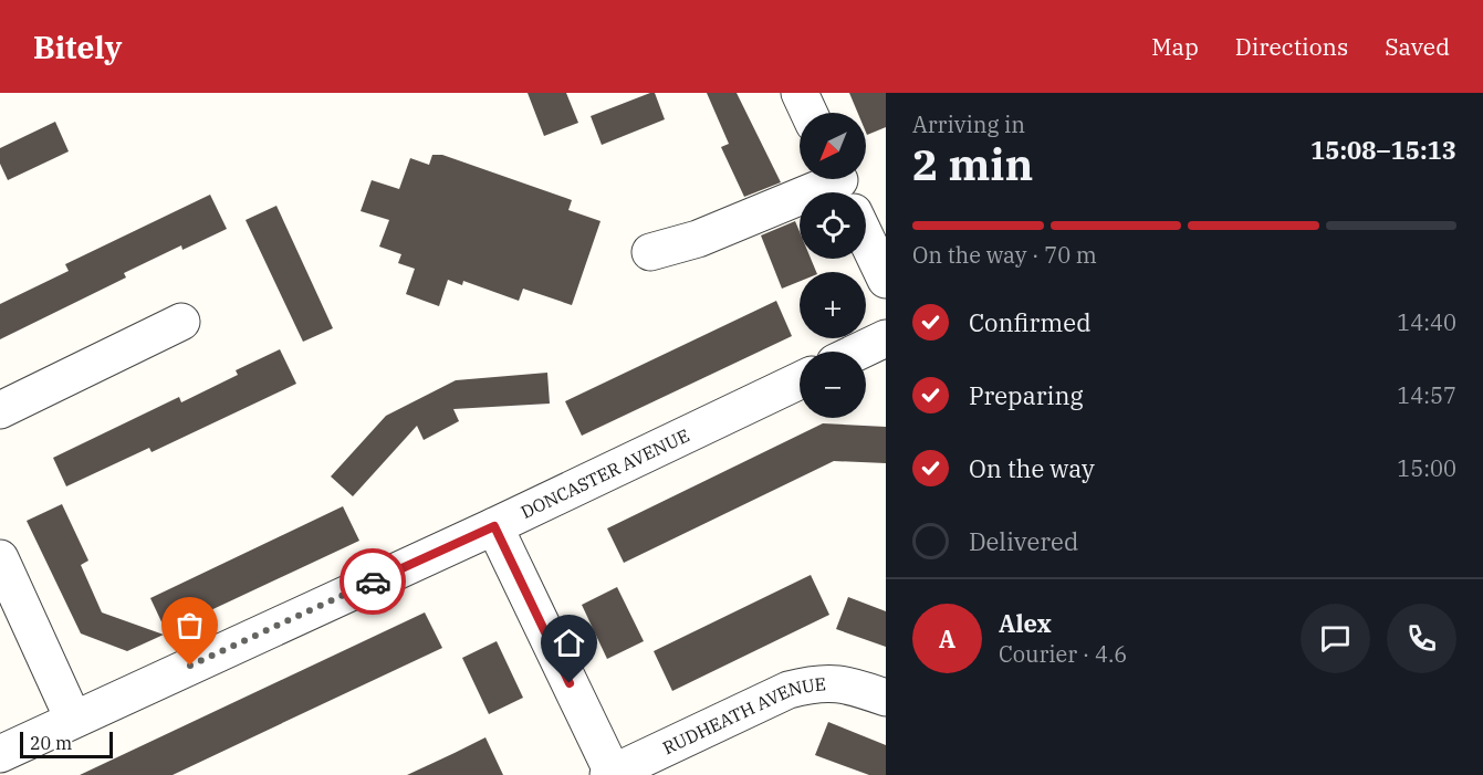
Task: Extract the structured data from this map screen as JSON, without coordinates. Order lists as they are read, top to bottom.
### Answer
{
  "streets": {
    "street": ["DONCASTER AVENUE", "RUDHEATH AVENUE"]
  },
  "scale_bar": "20 m",
  "north": "bottom left",
  "page": {
    "header": "Bitely",
    "nav": ["Map", "Directions", "Saved"],
    "heading": ["2 min", "Arriving in", "15:08–15:13"],
    "panel": ["Alex", "Courier · 4.6"],
    "map_buttons": ["+", "−"],
    "bar": "On the way · 70 m",
    "list": [
      ["Confirmed", "14:40"],
      ["Preparing", "14:57"],
      ["On the way", "15:00"],
      "Delivered"
    ],
    "round": "A",
    "scale": "20 m"
  }
}
